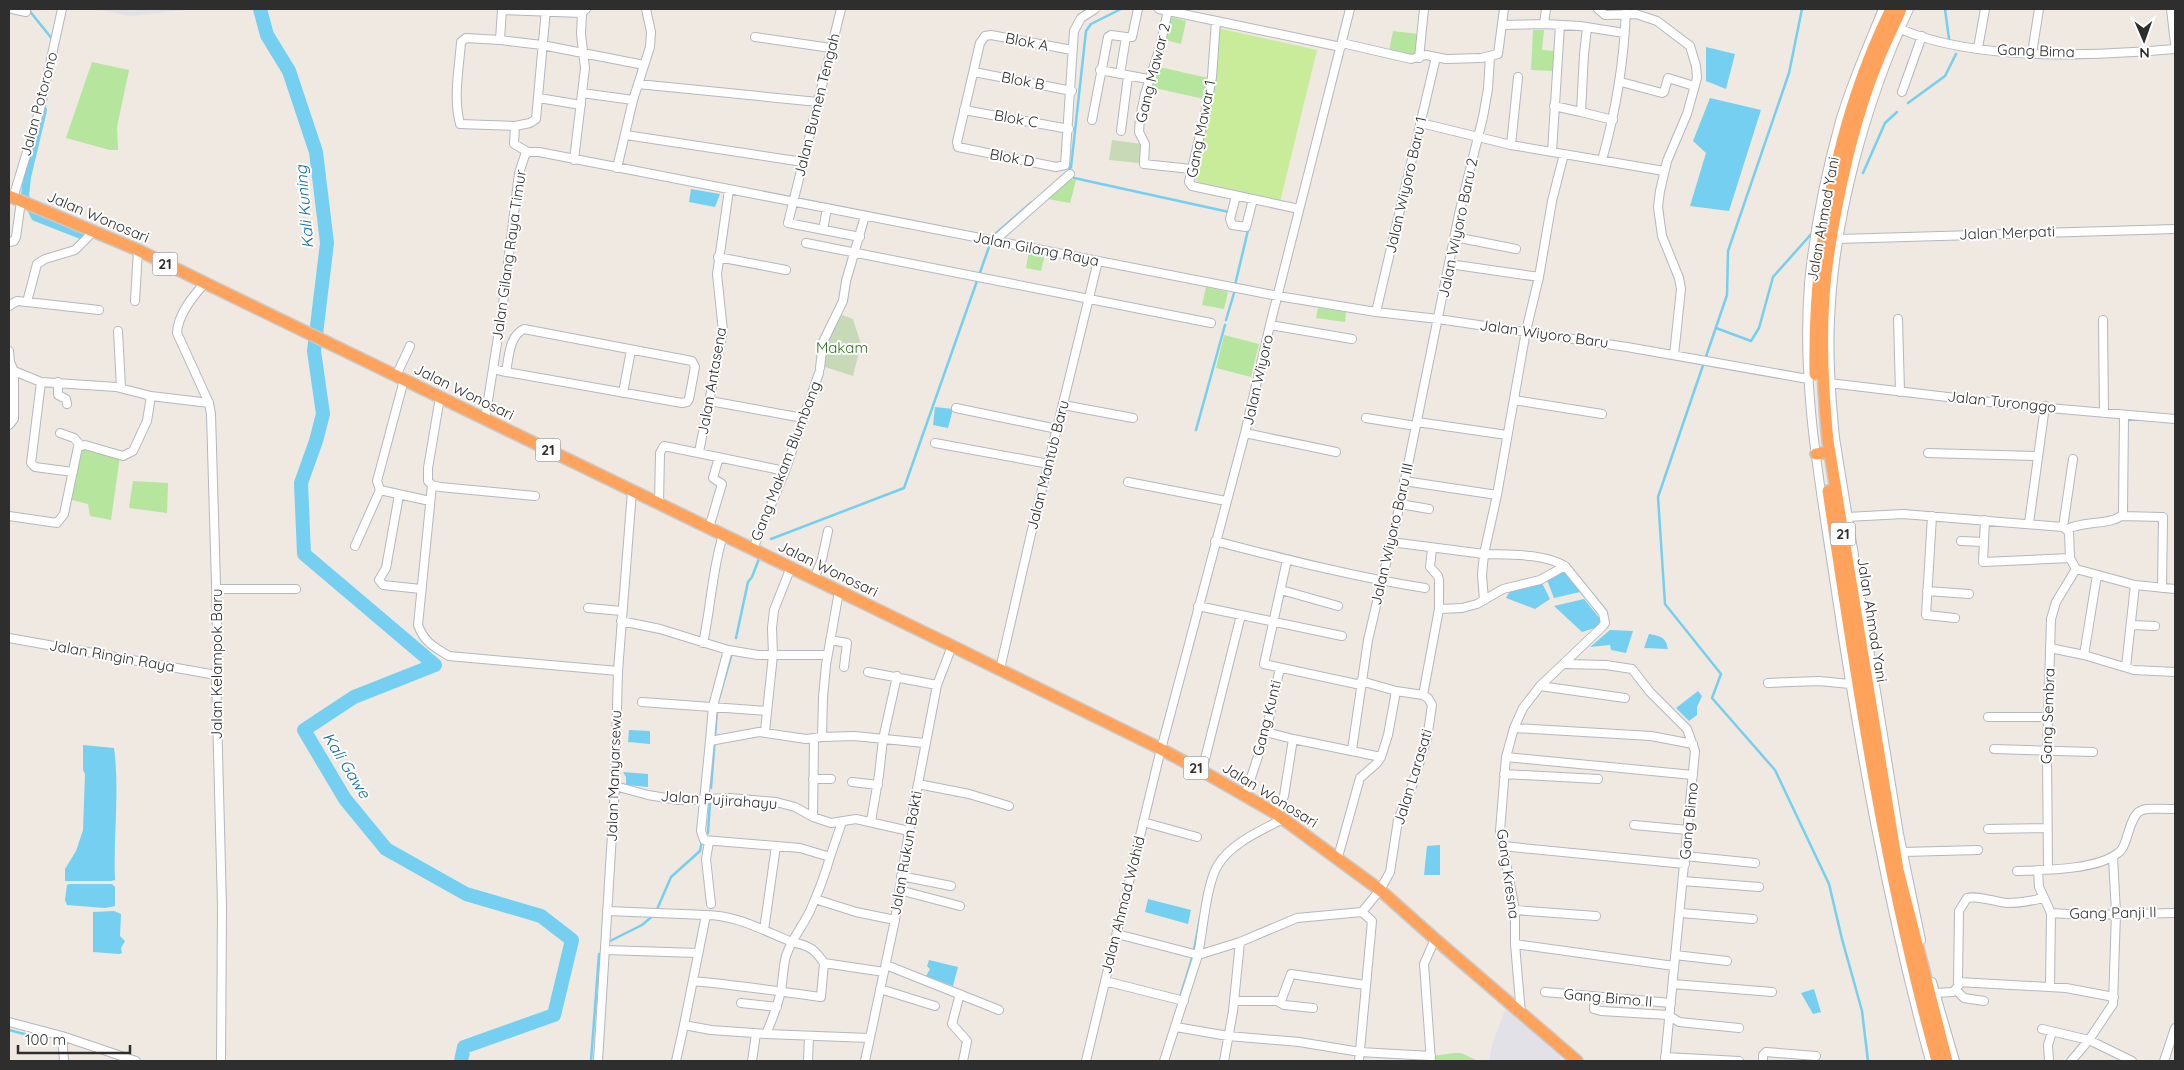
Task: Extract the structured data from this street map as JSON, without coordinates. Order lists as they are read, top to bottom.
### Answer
{
  "streets": {
    "highway": ["Jalan Wonosari", "Jalan Ahmad Yani", "21"],
    "street": [
      "Blok A",
      "Gang Bima",
      "Gang Mawar 2",
      "Blok B",
      "Jalan Potorono",
      "Jalan Bumen Tengah",
      "Blok C",
      "Gang Mawar 1",
      "Blok D",
      "Jalan Wiyoro Baru 1",
      "Jalan Wiyoro Baru 2",
      "Jalan Merpati",
      "Jalan Gilang Raya",
      "Jalan Gilang Raya Timur",
      "Jalan Wiyoro Baru",
      "Jalan Wiyoro",
      "Jalan Antasena",
      "Jalan Turonggo",
      "Gang Makam Blumbang",
      "Jalan Mantub Baru",
      "Jalan Wiyoro Baru III",
      "Jalan Ringin Raya",
      "Jalan Kelampok Baru",
      "Gang Sembra",
      "Gang Kunti",
      "Jalan Manyarsewu",
      "Jalan Larasati",
      "Jalan Pujirahayu",
      "Gang Bimo",
      "Jalan Rukun Bakti",
      "Gang Kresna",
      "Jalan Ahmad Wahid",
      "Gang Panji II",
      "Gang Bimo II"
    ]
  },
  "crossings": [
    ["Blok A", "Blok B"],
    ["Gang Mawar 2", "Gang Mawar 1"],
    ["Jalan Potorono", "Jalan Wonosari"],
    ["Jalan Bumen Tengah", "Jalan Gilang Raya"],
    ["Jalan Bumen Tengah", "Jalan Gilang Raya Timur"],
    ["Blok C", "Blok D"],
    ["Gang Mawar 1", "Jalan Wiyoro"],
    ["Jalan Wiyoro Baru 1", "Jalan Wiyoro Baru"],
    ["Jalan Wonosari", "Jalan Gilang Raya Timur"],
    ["Jalan Wonosari", "Jalan Wiyoro"],
    ["Jalan Wonosari", "Gang Makam Blumbang"],
    ["Jalan Wonosari", "Jalan Mantub Baru"],
    ["Jalan Wonosari", "Jalan Kelampok Baru"],
    ["Jalan Wonosari", "Gang Kunti"],
    ["Jalan Wonosari", "Jalan Manyarsewu"],
    ["Jalan Wonosari", "Jalan Larasati"],
    ["Jalan Wonosari", "Jalan Rukun Bakti"],
    ["Jalan Wonosari", "Gang Kresna"],
    ["Jalan Wonosari", "Jalan Ahmad Wahid"],
    ["Jalan Wiyoro Baru 2", "Jalan Wiyoro Baru"],
    ["Jalan Wiyoro Baru 2", "Jalan Wiyoro Baru III"],
    ["Jalan Gilang Raya", "Jalan Gilang Raya Timur"],
    ["Jalan Gilang Raya", "Jalan Wiyoro Baru"],
    ["Jalan Gilang Raya", "Jalan Wiyoro"],
    ["Jalan Gilang Raya", "Gang Makam Blumbang"],
    ["Jalan Gilang Raya", "Jalan Mantub Baru"],
    ["Jalan Gilang Raya Timur", "Jalan Antasena"],
    ["Jalan Wiyoro Baru", "Jalan Wiyoro"],
    ["Jalan Wiyoro Baru", "Jalan Wiyoro Baru III"],
    ["Jalan Wiyoro", "Jalan Ahmad Wahid"],
    ["Jalan Ringin Raya", "Jalan Kelampok Baru"],
    ["Jalan Manyarsewu", "Jalan Pujirahayu"],
    ["Jalan Pujirahayu", "Jalan Rukun Bakti"],
    ["Gang Bimo", "Gang Kresna"],
    ["Gang Bimo", "Gang Bimo II"]
  ],
  "water": ["Kali Kuning", "Kali Gawe"],
  "parks": ["Makam"],
  "scale_bar": "100 m",
  "north": "bottom"
}
